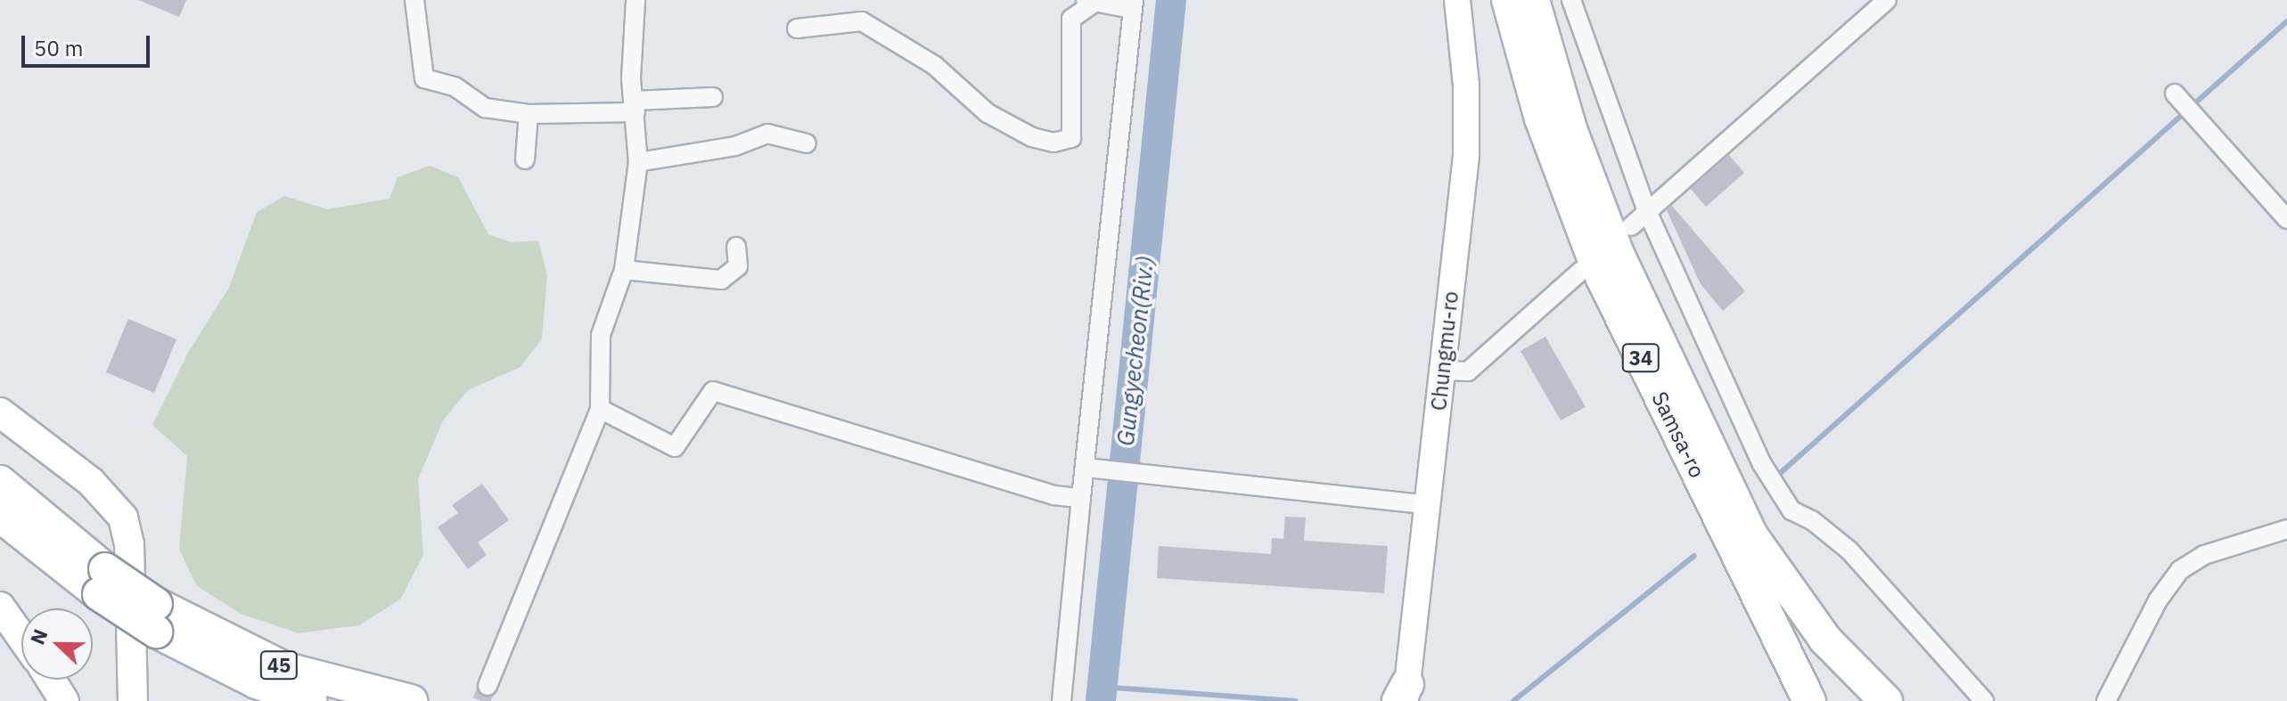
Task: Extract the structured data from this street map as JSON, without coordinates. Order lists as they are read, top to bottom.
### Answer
{
  "streets": {
    "highway": ["34", "Samsa-ro", "45"],
    "street": ["Chungmu-ro"]
  },
  "water": ["Gungyecheon(Riv.)"],
  "scale_bar": "50 m",
  "north": "left"
}
